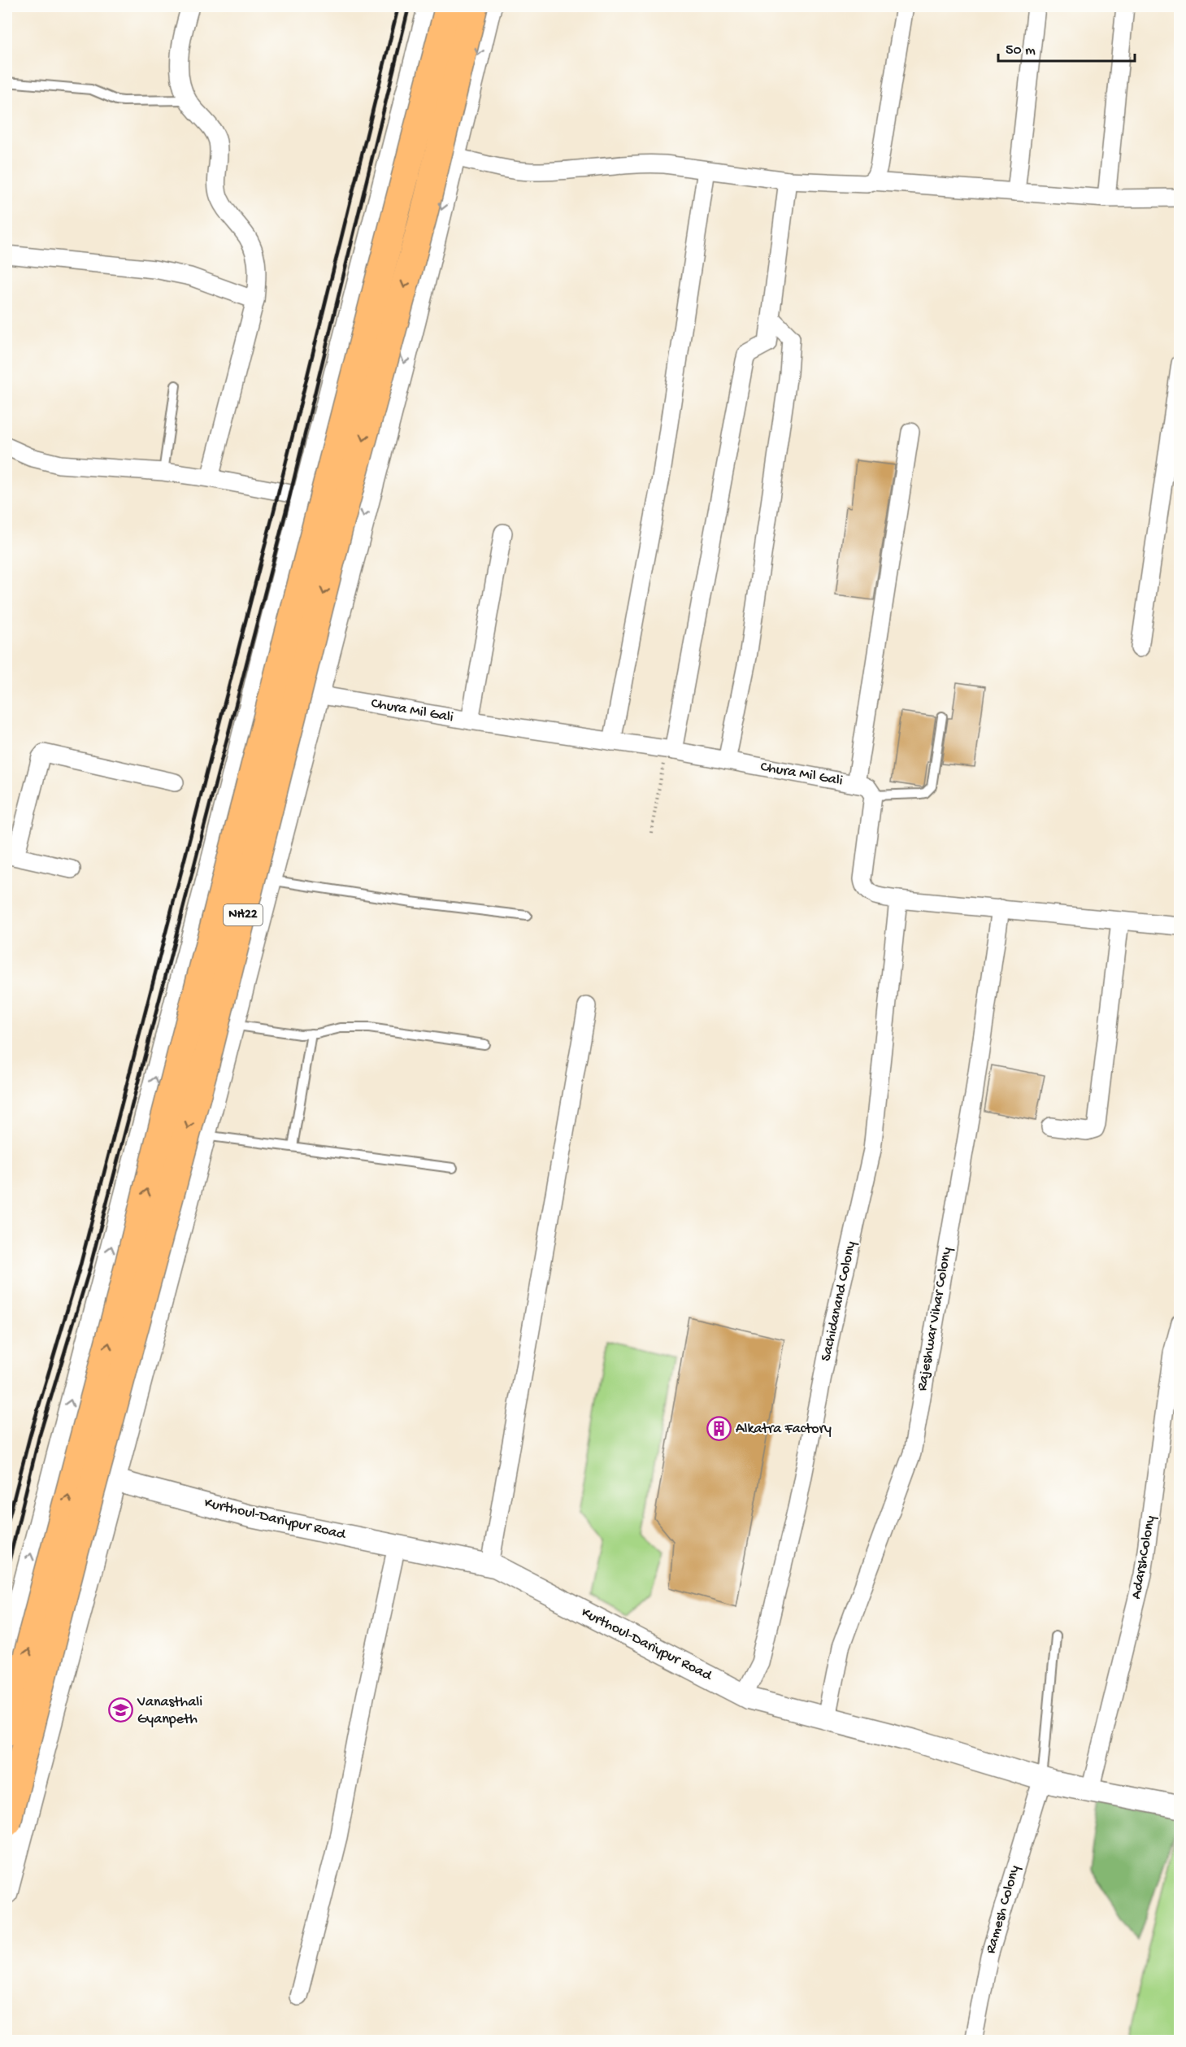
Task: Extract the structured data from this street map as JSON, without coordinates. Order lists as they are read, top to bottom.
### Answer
{
  "streets": {
    "highway": ["NH22"],
    "street": [
      "Chura Mil Gali",
      "Sachidanand Colony",
      "Rajeshwar Vihar Colony",
      "Kurthoul-Dariypur Road",
      "AdarshColony",
      "Ramesh Colony"
    ]
  },
  "crossings": [
    ["Sachidanand Colony", "Kurthoul-Dariypur Road"],
    ["Rajeshwar Vihar Colony", "Kurthoul-Dariypur Road"],
    ["Kurthoul-Dariypur Road", "AdarshColony"],
    ["Kurthoul-Dariypur Road", "Ramesh Colony"]
  ],
  "places": {
    "building": ["Alkatra Factory"],
    "school or university": ["Vanasthali Gyanpeth"]
  },
  "scale_bar": "50 m"
}
